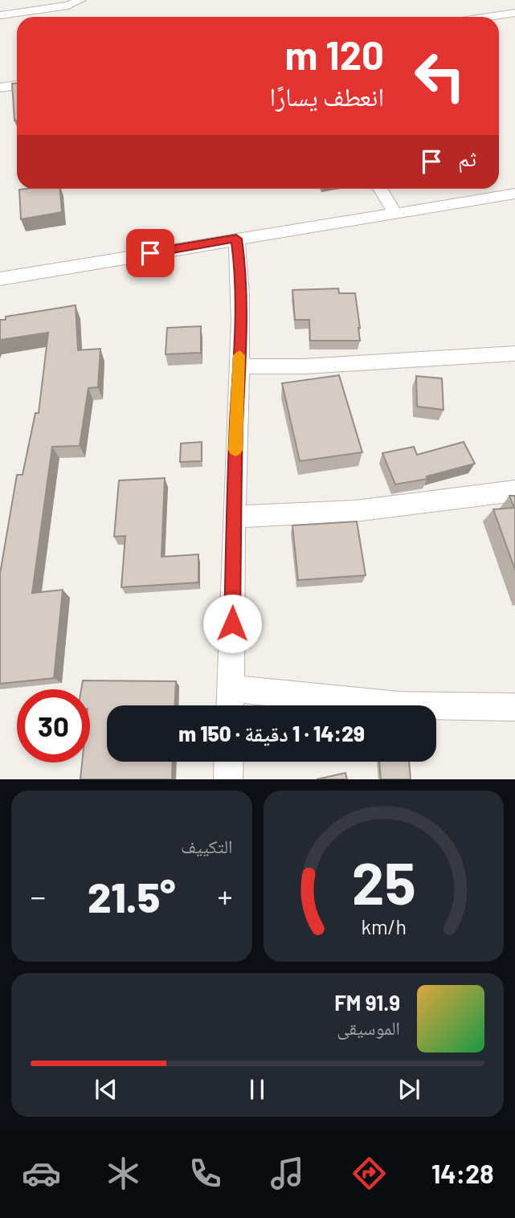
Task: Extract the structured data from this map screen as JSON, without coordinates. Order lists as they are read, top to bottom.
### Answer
{
  "page": {
    "turn": ["120 m", "انعطف يسارًا"],
    "then": "ثم",
    "limit": "30",
    "trip": "14:29 · 1 دقيقة · 150 m",
    "tile": "التكييف",
    "heat": ["−", "21.5°", "+"],
    "song": ["91.9 FM", "الموسيقى"],
    "tabs": "14:28",
    "gauge": ["25", "km/h"]
  }
}
